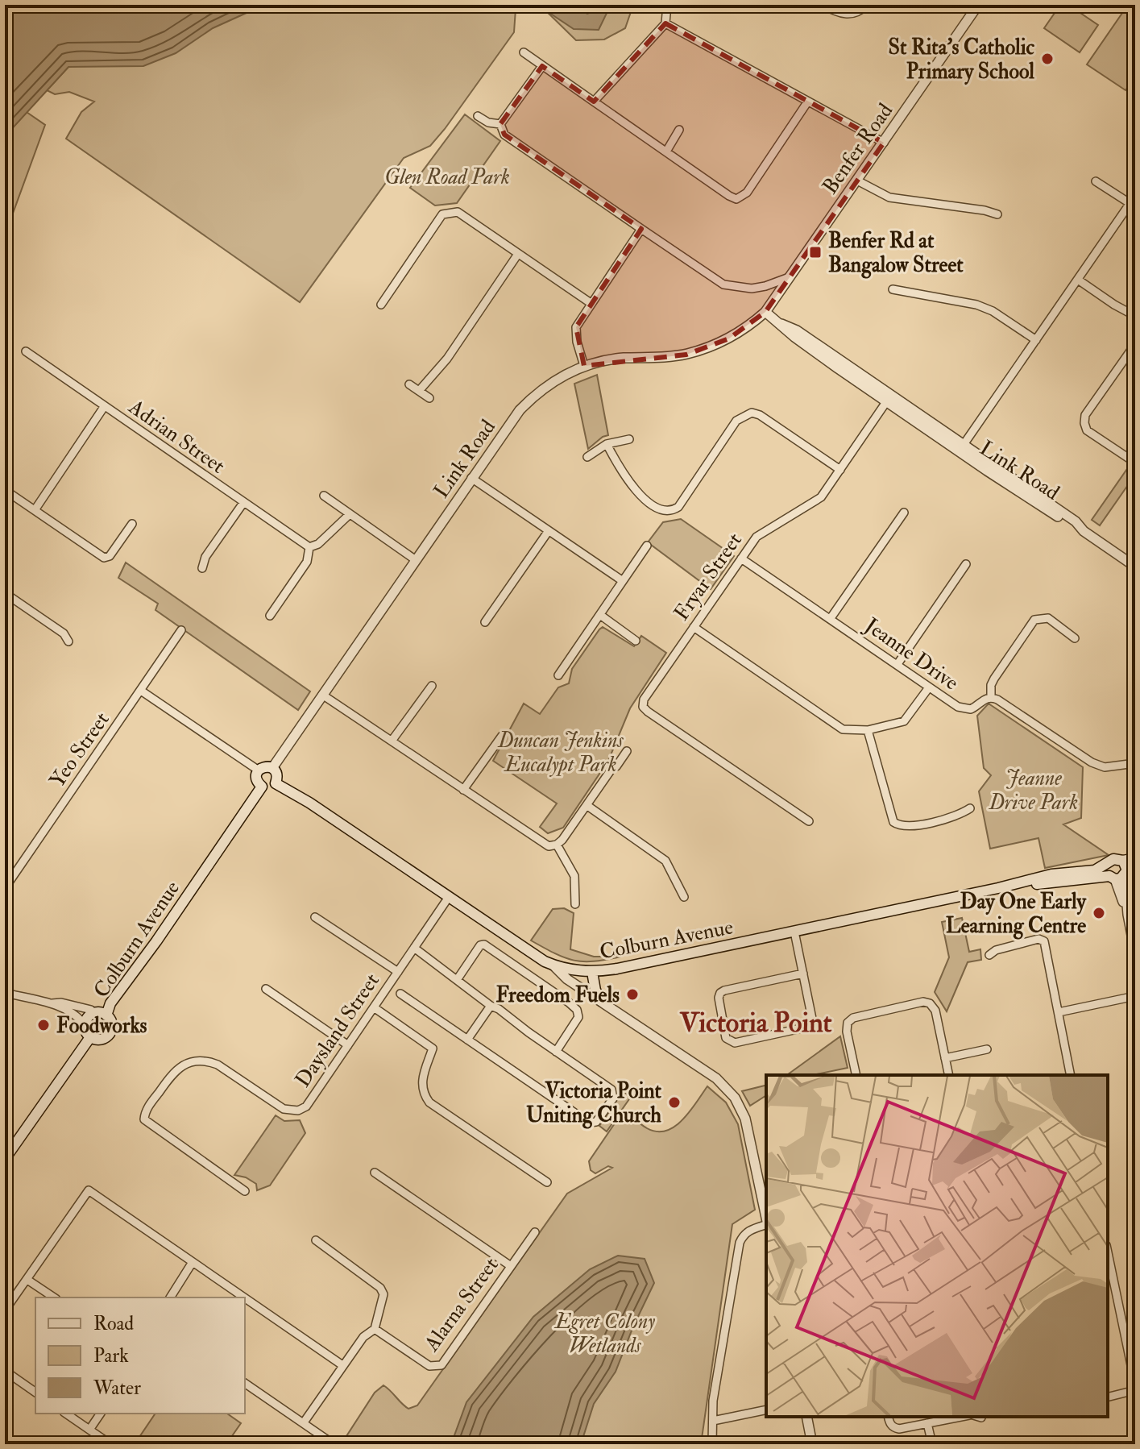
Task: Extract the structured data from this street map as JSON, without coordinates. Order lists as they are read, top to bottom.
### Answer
{
  "streets": {
    "main road": ["Colburn Avenue"],
    "street": [
      "Benfer Road",
      "Adrian Street",
      "Link Road",
      "Fryar Street",
      "Jeanne Drive",
      "Yeo Street",
      "Daysland Street",
      "Alarna Street"
    ]
  },
  "crossings": [
    ["Benfer Road", "Link Road"],
    ["Link Road", "Fryar Street"],
    ["Link Road", "Colburn Avenue"],
    ["Fryar Street", "Jeanne Drive"],
    ["Colburn Avenue", "Daysland Street"]
  ],
  "districts": ["Victoria Point"],
  "parks": [
    "Glen Road Park",
    "Duncan Jenkins Eucalypt Park",
    "Jeanne Drive Park",
    "Egret Colony Wetlands"
  ],
  "places": {
    "other": [
      "St Rita's Catholic Primary School",
      "Day One Early Learning Centre",
      "Freedom Fuels",
      "Foodworks",
      "Victoria Point Uniting Church"
    ],
    "transit": ["Benfer Rd at Bangalow Street"]
  },
  "legend": ["Road", "Park", "Water"]
}
